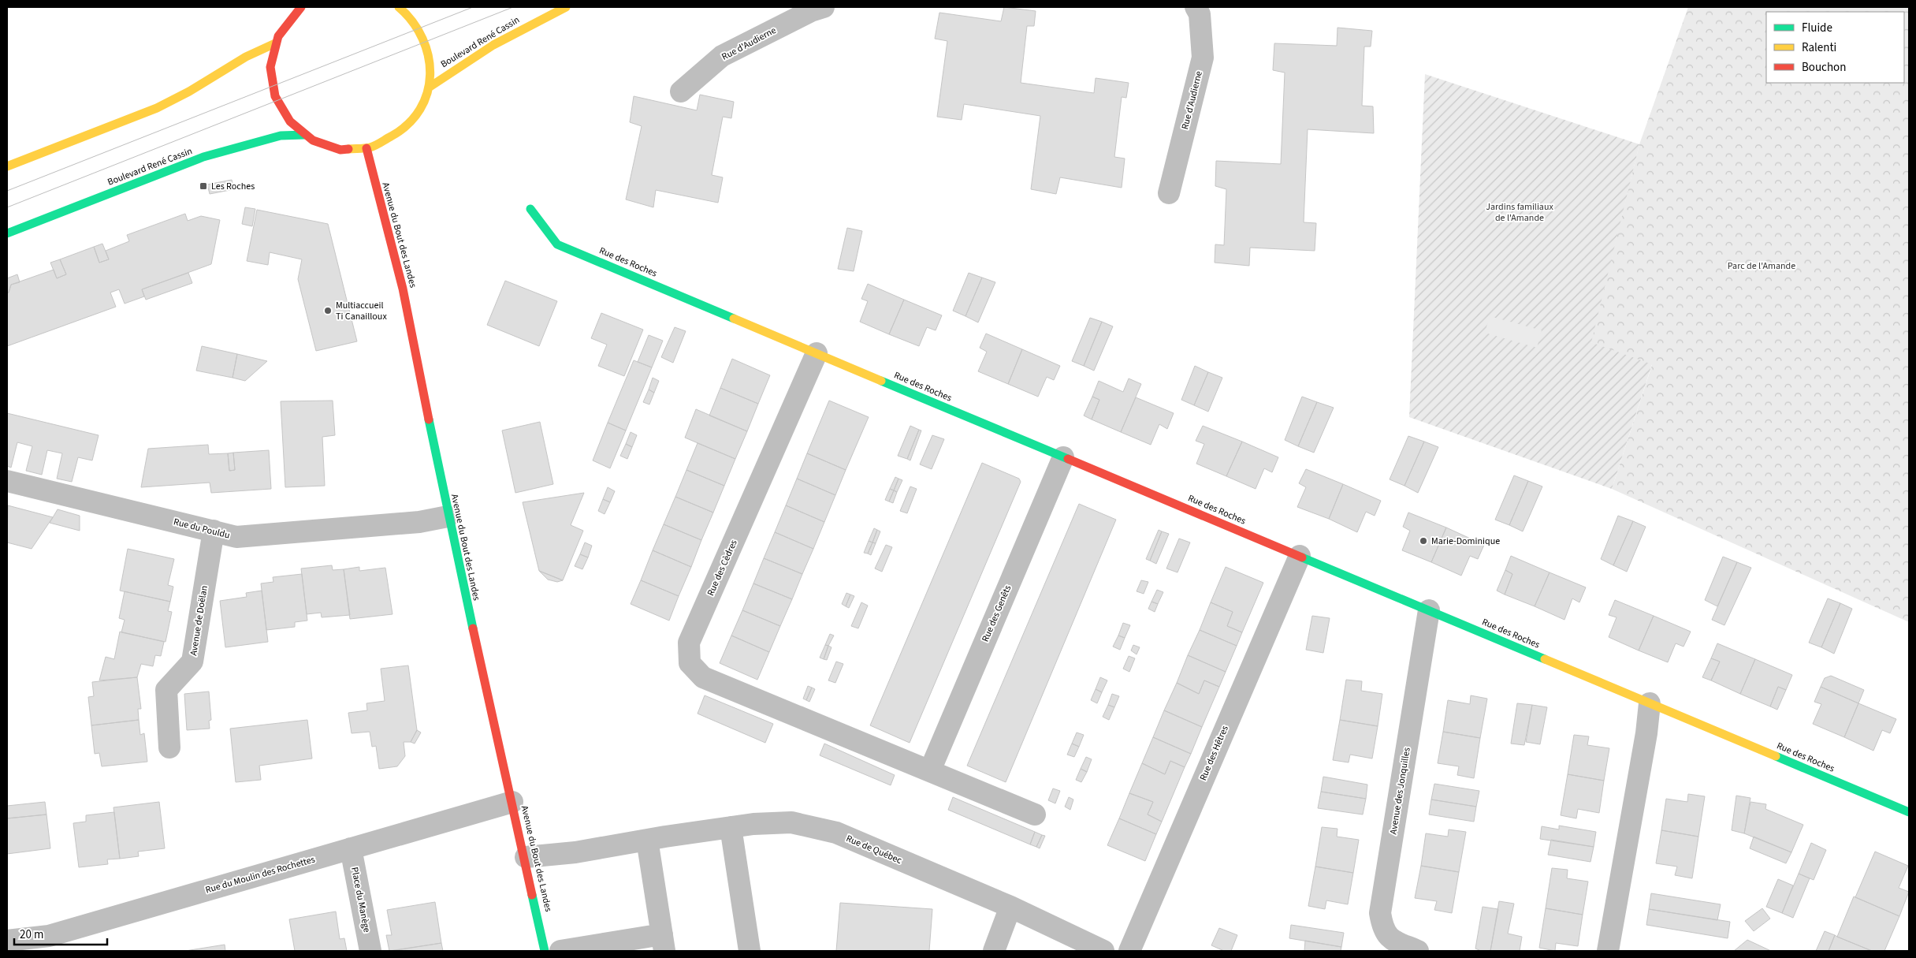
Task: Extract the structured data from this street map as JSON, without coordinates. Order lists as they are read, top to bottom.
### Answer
{
  "streets": {
    "street": [
      "Boulevard René Cassin",
      "Rue d'Audierne",
      "Avenue du Bout des Landes",
      "Rue des Roches",
      "Rue du Pouldu",
      "Rue des Cèdres",
      "Rue des Genêts",
      "Avenue de Doëlan",
      "Rue des Hêtres",
      "Avenue des Jonquilles",
      "Rue de Québec",
      "Rue du Moulin des Rochettes",
      "Place du Manège"
    ]
  },
  "crossings": [
    ["Avenue du Bout des Landes", "Rue du Pouldu"],
    ["Avenue du Bout des Landes", "Rue de Québec"],
    ["Avenue du Bout des Landes", "Rue du Moulin des Rochettes"],
    ["Rue des Roches", "Rue des Cèdres"],
    ["Rue des Roches", "Rue des Genêts"],
    ["Rue des Roches", "Rue des Hêtres"],
    ["Rue des Roches", "Avenue des Jonquilles"],
    ["Rue du Pouldu", "Avenue de Doëlan"],
    ["Rue des Cèdres", "Rue des Genêts"],
    ["Rue du Moulin des Rochettes", "Place du Manège"]
  ],
  "parks": ["Jardins familiaux de l'Amande", "Parc de l'Amande"],
  "places": {
    "transit": ["Les Roches"],
    "other": ["Multiaccueil Ti Canailloux", "Marie-Dominique"]
  },
  "legend": ["Fluide", "Ralenti", "Bouchon"],
  "scale_bar": "20 m"
}
